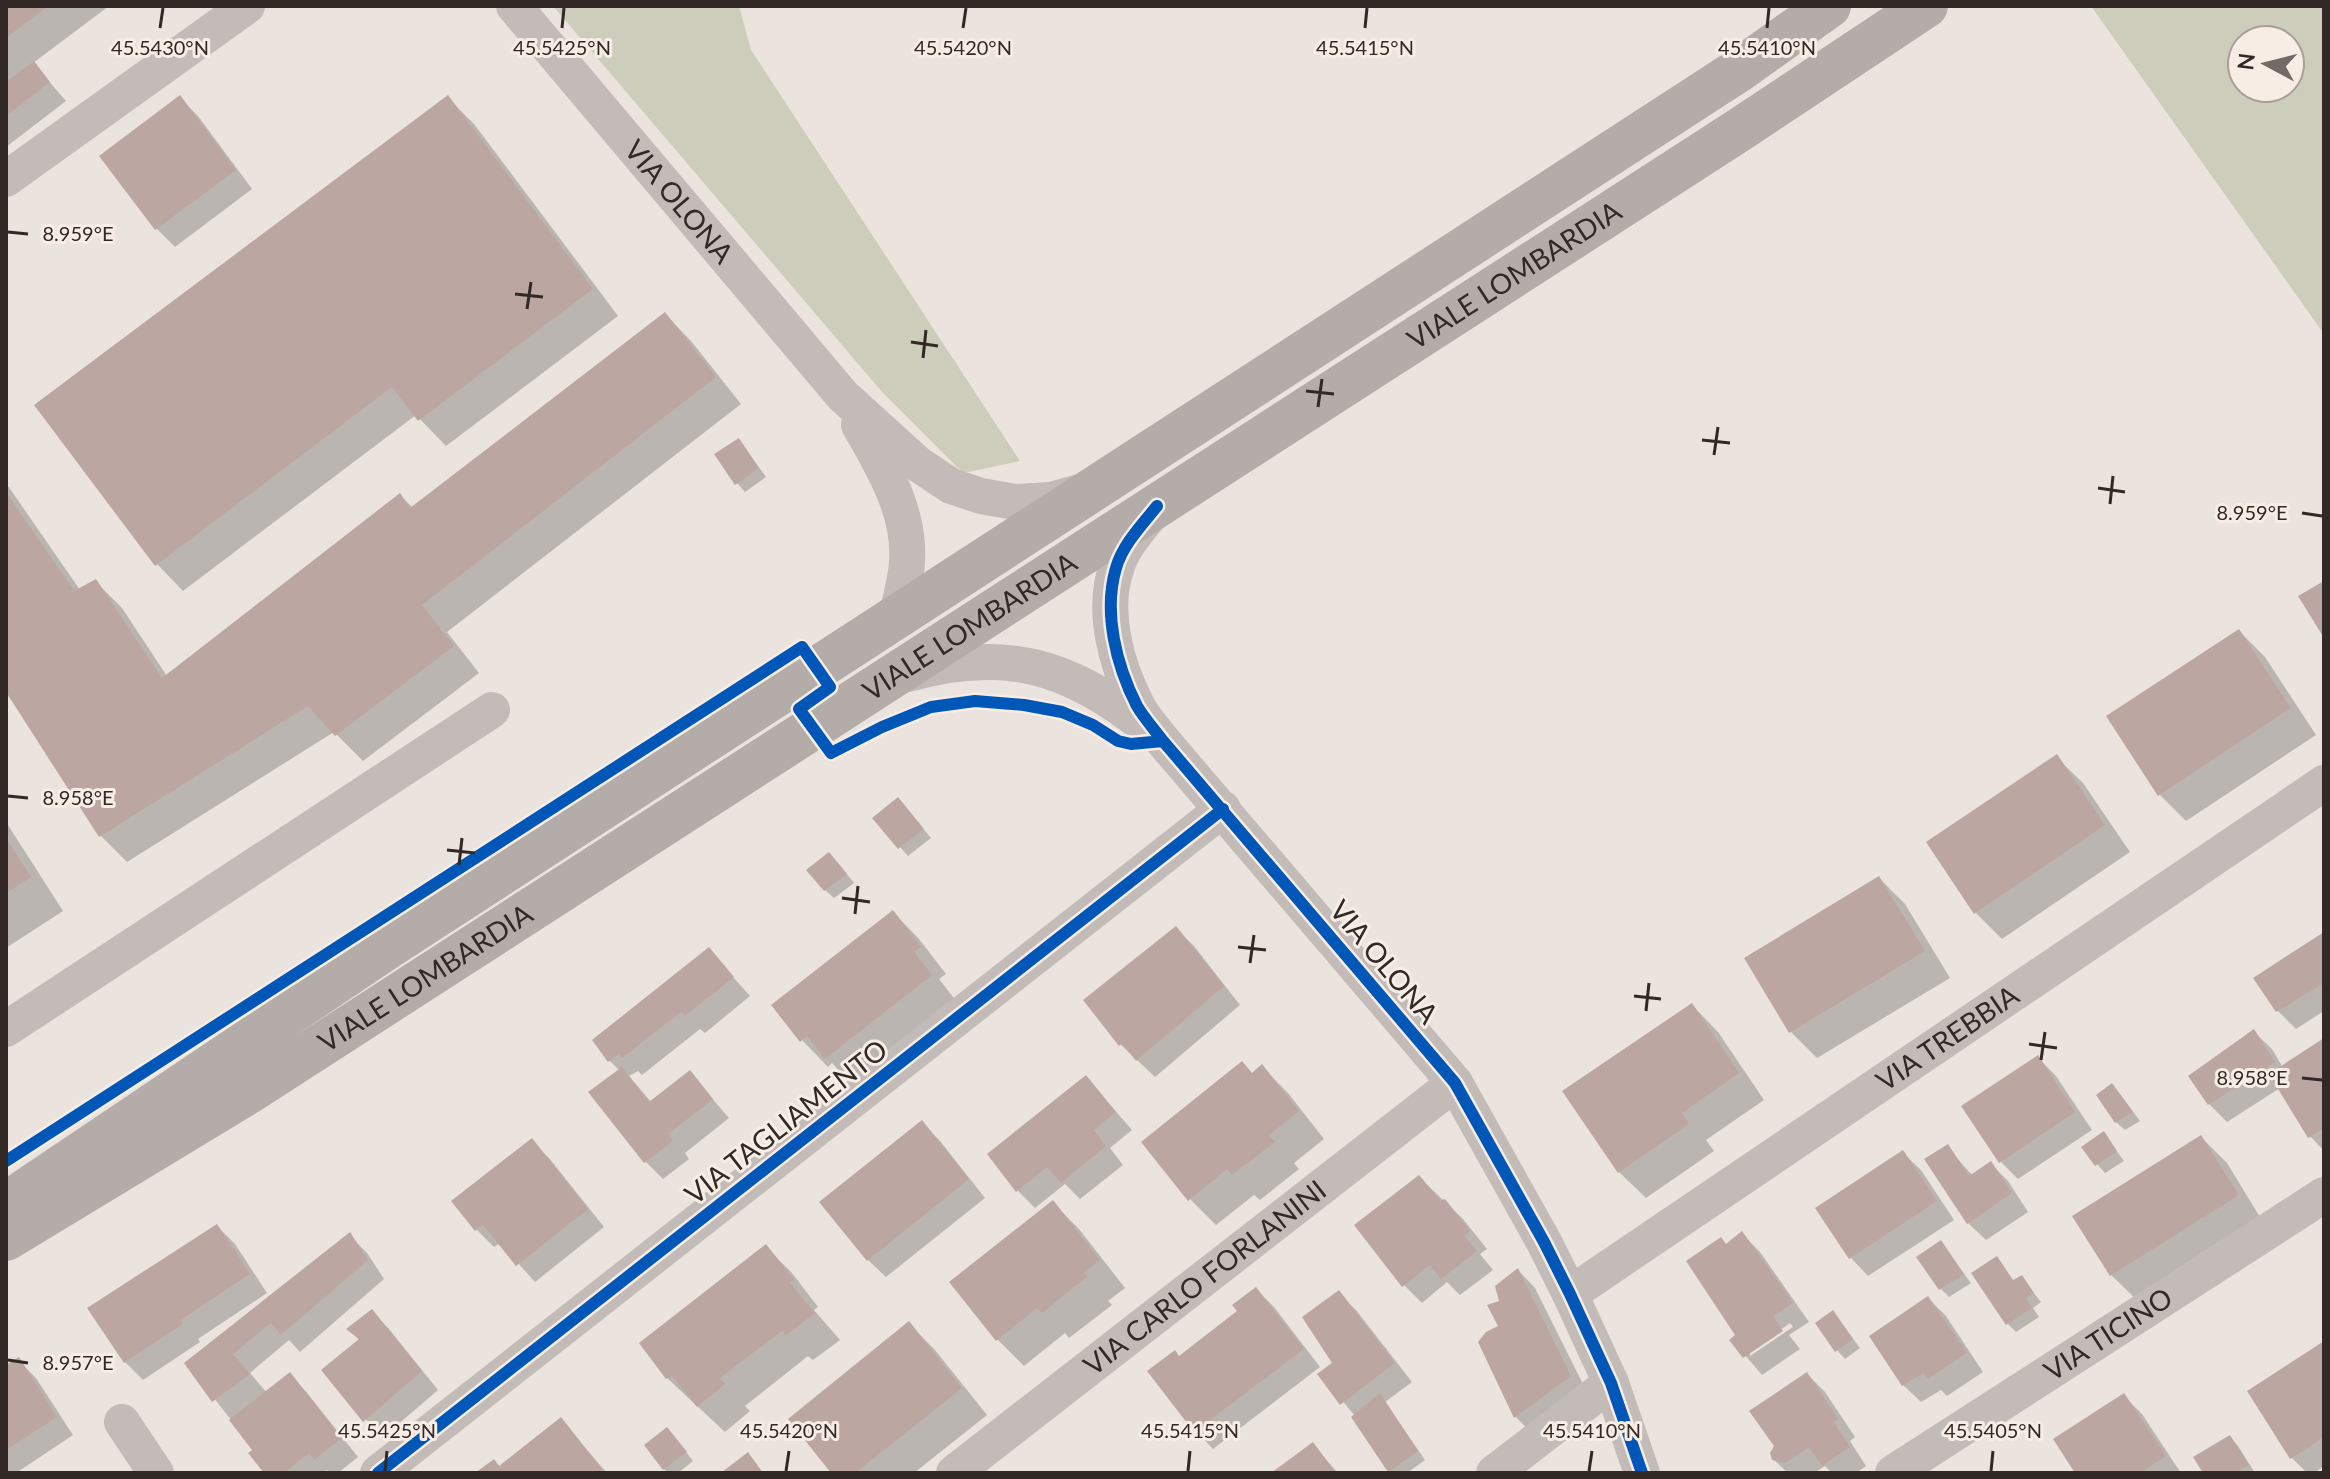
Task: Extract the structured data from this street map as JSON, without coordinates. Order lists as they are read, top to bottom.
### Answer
{
  "streets": {
    "main road": ["VIALE LOMBARDIA"],
    "street": [
      "VIA OLONA",
      "VIA TREBBIA",
      "VIA TAGLIAMENTO",
      "VIA CARLO FORLANINI",
      "VIA TICINO"
    ]
  },
  "crossings": [
    ["VIA OLONA", "VIALE LOMBARDIA"],
    ["VIA OLONA", "VIA TREBBIA"],
    ["VIA OLONA", "VIA TAGLIAMENTO"],
    ["VIA OLONA", "VIA CARLO FORLANINI"]
  ],
  "north": "left",
  "coordinates": [
    "45.5430°N",
    "45.5425°N",
    "45.5420°N",
    "45.5415°N",
    "45.5410°N",
    "8.959°E",
    "8.958°E",
    "8.957°E",
    "45.5405°N"
  ]
}
